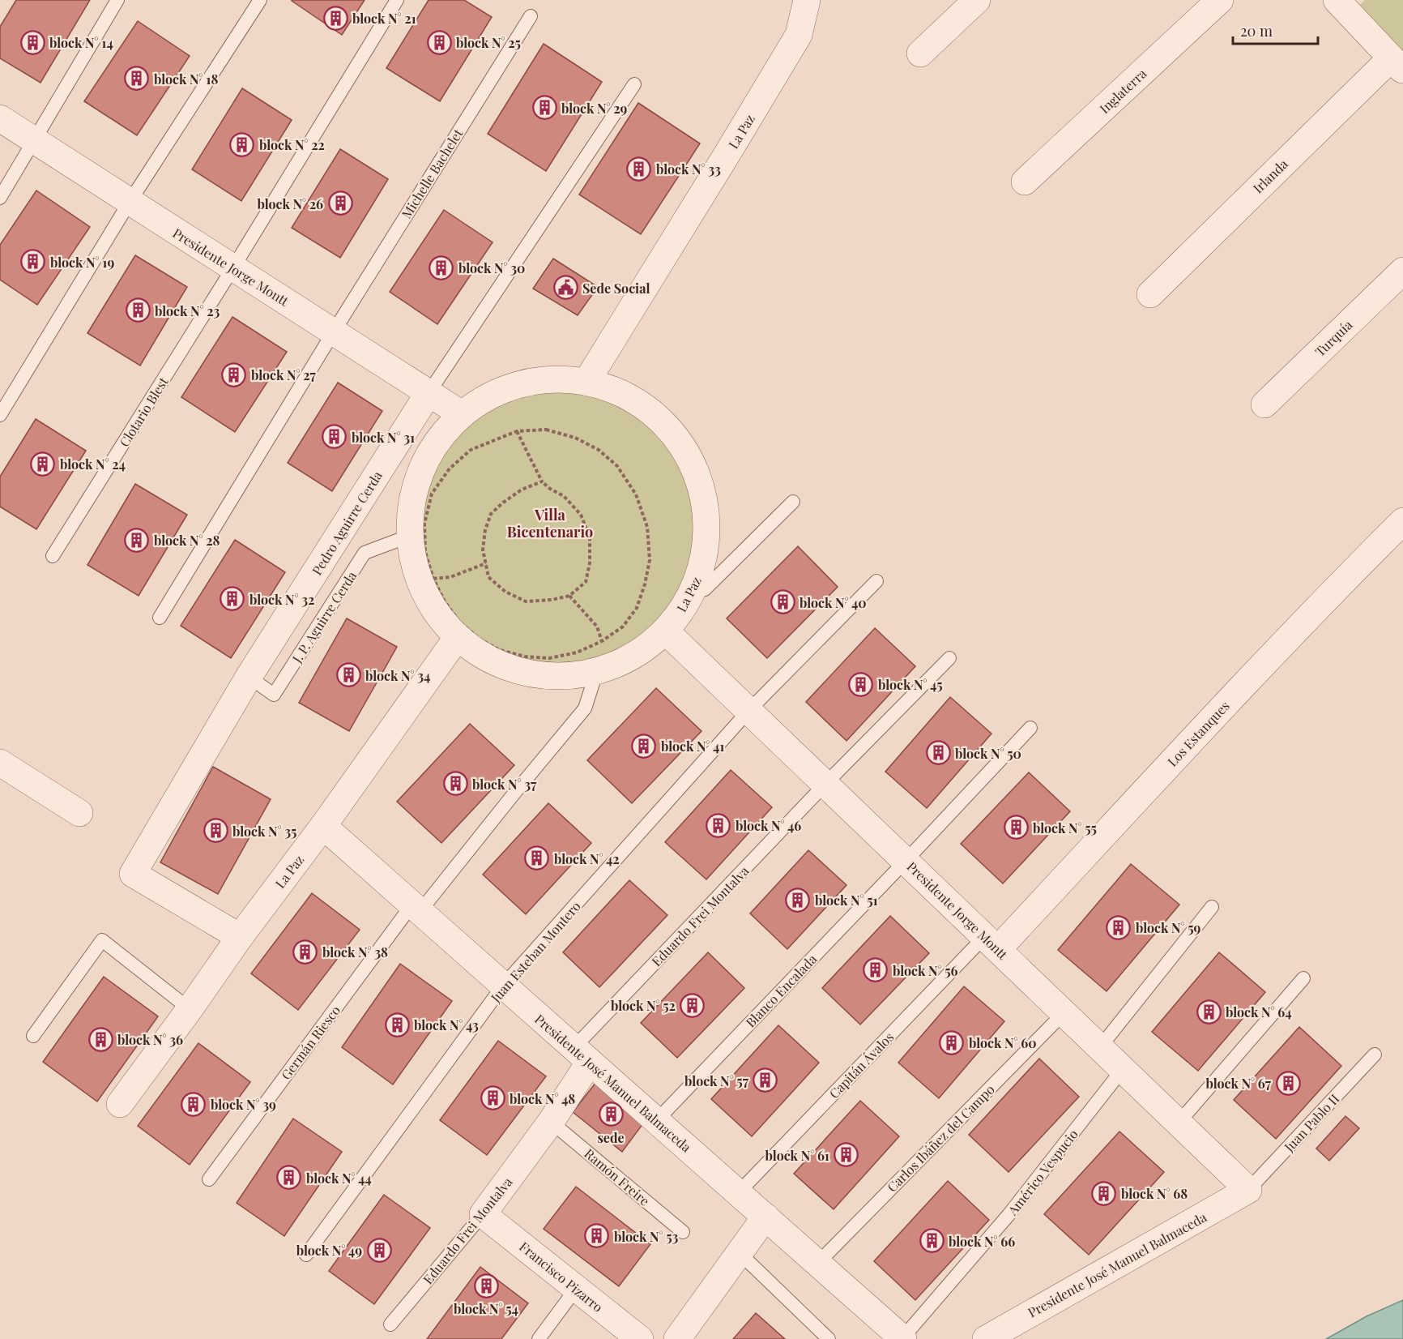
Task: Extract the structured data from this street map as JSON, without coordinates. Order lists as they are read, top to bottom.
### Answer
{
  "streets": {
    "street": [
      "Inglaterra",
      "La Paz",
      "Irlanda",
      "Presidente Jorge Montt",
      "Turquía",
      "Pedro Aguirre Cerda",
      "Los Estanques",
      "Eduardo Frei Montalva",
      "Presidente José Manuel Balmaceda",
      "Francisco Pizarro"
    ],
    "lane": [
      "Michelle Bachelet",
      "Clotario Blest",
      "J. P. Aguirre Cerda",
      "Juan Esteban Montero",
      "Blanco Encalada",
      "Germán Riesco",
      "Capitán Ávalos",
      "Juan Pablo II",
      "Carlos Ibáñez del Campo",
      "Américo Vespucio",
      "Ramón Freire"
    ]
  },
  "crossings": [
    ["La Paz", "Presidente Jorge Montt"],
    ["La Paz", "Pedro Aguirre Cerda"],
    ["La Paz", "J. P. Aguirre Cerda"],
    ["La Paz", "Germán Riesco"],
    ["La Paz", "Presidente José Manuel Balmaceda"],
    ["Michelle Bachelet", "Presidente Jorge Montt"],
    ["Presidente Jorge Montt", "Clotario Blest"],
    ["Presidente Jorge Montt", "Pedro Aguirre Cerda"],
    ["Presidente Jorge Montt", "Los Estanques"],
    ["Presidente Jorge Montt", "Eduardo Frei Montalva"],
    ["Presidente Jorge Montt", "Juan Esteban Montero"],
    ["Presidente Jorge Montt", "Blanco Encalada"],
    ["Presidente Jorge Montt", "Capitán Ávalos"],
    ["Presidente Jorge Montt", "Presidente José Manuel Balmaceda"],
    ["Presidente Jorge Montt", "Juan Pablo II"],
    ["Presidente Jorge Montt", "Carlos Ibáñez del Campo"],
    ["Presidente Jorge Montt", "Américo Vespucio"],
    ["Pedro Aguirre Cerda", "J. P. Aguirre Cerda"],
    ["Los Estanques", "Capitán Ávalos"],
    ["Eduardo Frei Montalva", "Presidente José Manuel Balmaceda"],
    ["Eduardo Frei Montalva", "Ramón Freire"],
    ["Eduardo Frei Montalva", "Francisco Pizarro"],
    ["Juan Esteban Montero", "Presidente José Manuel Balmaceda"],
    ["Blanco Encalada", "Presidente José Manuel Balmaceda"],
    ["Germán Riesco", "Presidente José Manuel Balmaceda"],
    ["Capitán Ávalos", "Presidente José Manuel Balmaceda"],
    ["Presidente José Manuel Balmaceda", "Juan Pablo II"],
    ["Presidente José Manuel Balmaceda", "Carlos Ibáñez del Campo"],
    ["Presidente José Manuel Balmaceda", "Américo Vespucio"]
  ],
  "districts": ["Villa Bicentenario"],
  "places": {
    "building": [
      "block N° 21",
      "block N° 14",
      "block N° 25",
      "block N° 18",
      "block N° 29",
      "block N° 22",
      "block N° 33",
      "block N° 26",
      "block N° 19",
      "block N° 30",
      "block N° 23",
      "block N° 27",
      "block N° 31",
      "block N° 24",
      "block N° 28",
      "block N° 32",
      "block N° 40",
      "block N° 34",
      "block N° 45",
      "block N° 41",
      "block N° 50",
      "block N° 37",
      "block N° 46",
      "block N° 55",
      "block N° 35",
      "block N° 42",
      "block N° 51",
      "block N° 59",
      "block N° 38",
      "block N° 56",
      "block N° 52",
      "block N° 64",
      "block N° 43",
      "block N° 36",
      "block N° 60",
      "block N° 57",
      "block N° 67",
      "block N° 48",
      "block N° 39",
      "sede",
      "block N° 61",
      "block N° 44",
      "block N° 68",
      "block N° 53",
      "block N° 66",
      "block N° 49",
      "block N° 54"
    ],
    "public building": ["Sede Social"]
  },
  "scale_bar": "20 m"
}
